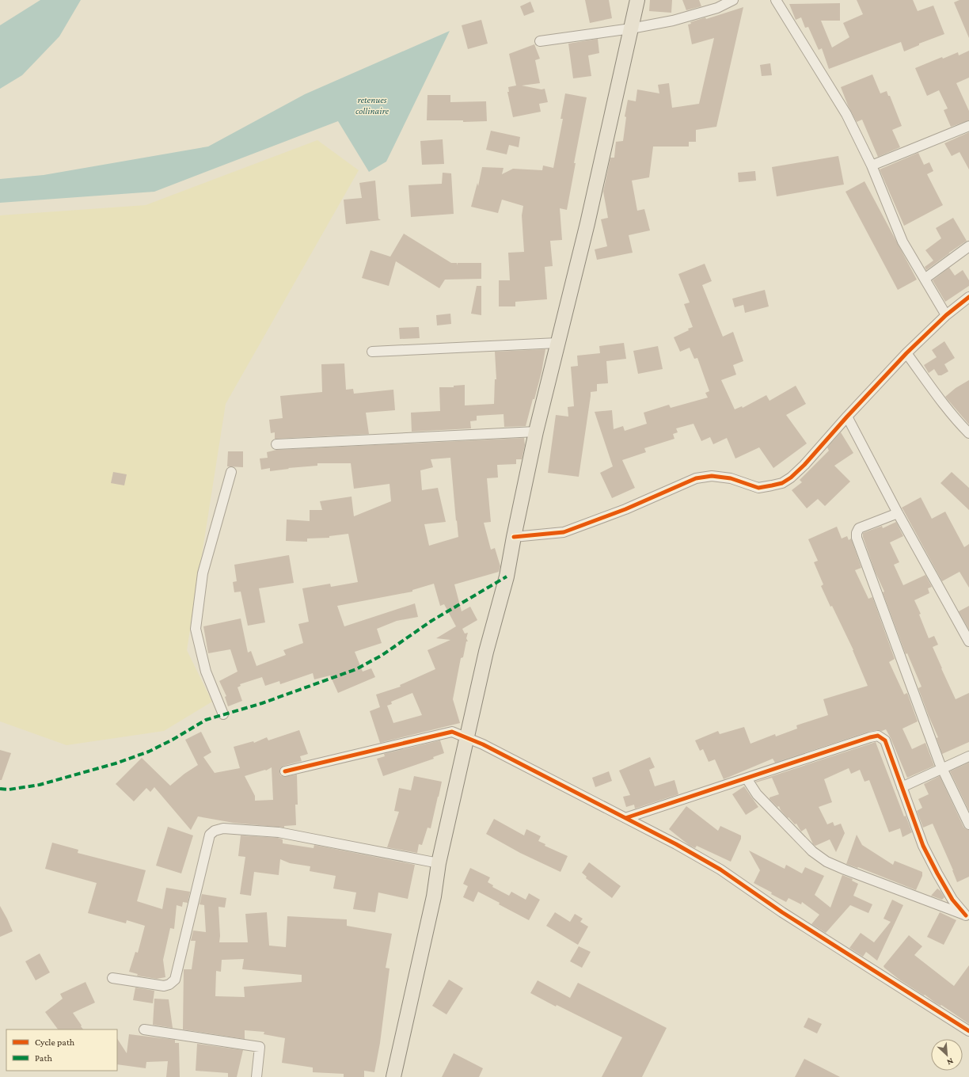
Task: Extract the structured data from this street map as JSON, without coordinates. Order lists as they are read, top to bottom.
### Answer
{
  "water": ["retenues collinaire"],
  "legend": ["Cycle path", "Path"],
  "north": "bottom right"
}
